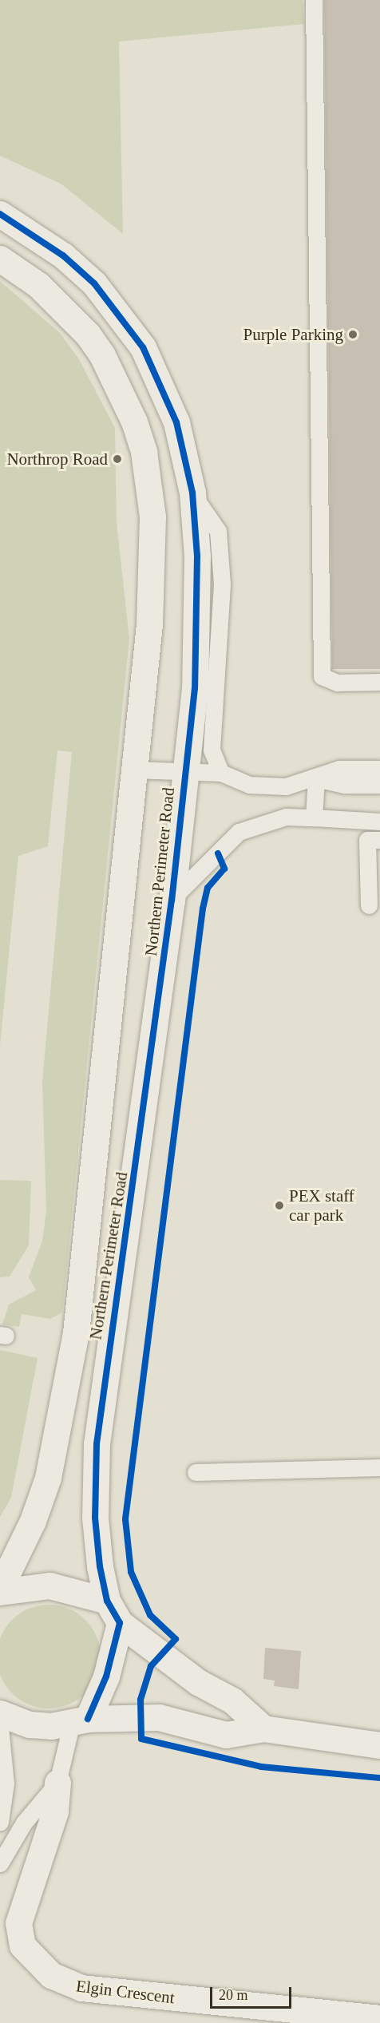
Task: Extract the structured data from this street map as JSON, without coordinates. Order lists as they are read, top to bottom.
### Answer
{
  "streets": {
    "street": ["Northern Perimeter Road", "Elgin Crescent"]
  },
  "places": ["Purple Parking", "Northrop Road", "PEX staff car park"],
  "scale_bar": "20 m"
}
